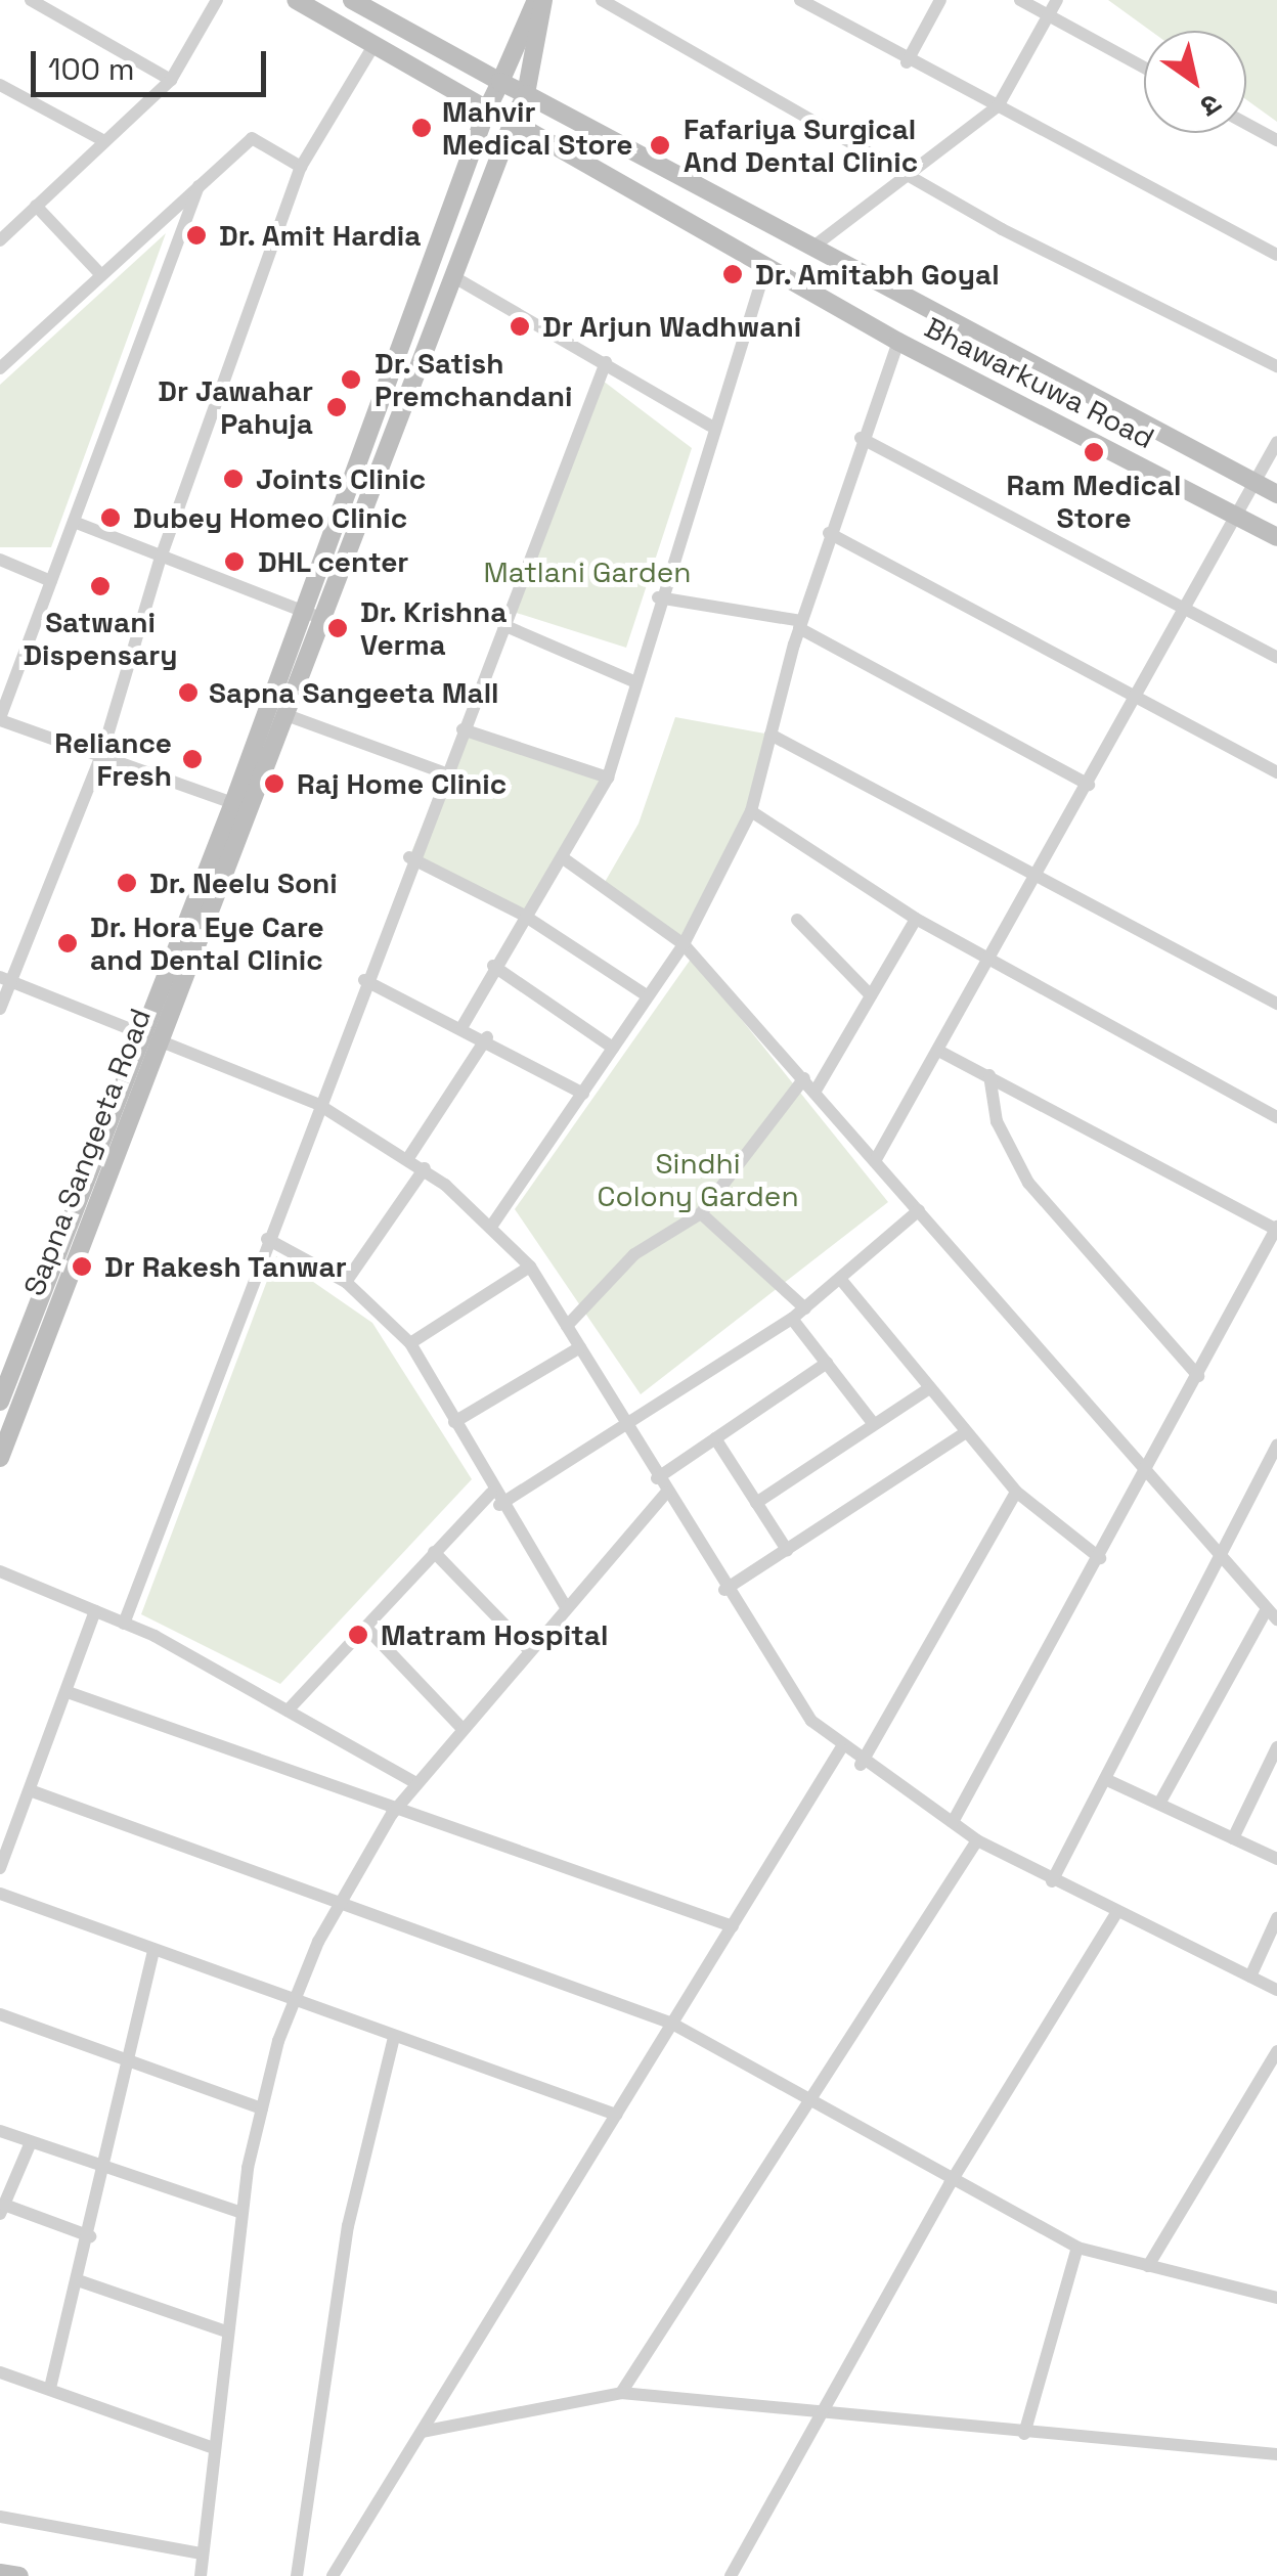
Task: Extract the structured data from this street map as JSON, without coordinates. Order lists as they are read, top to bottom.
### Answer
{
  "streets": {
    "main road": ["Bhawarkuwa Road", "Sapna Sangeeta Road"]
  },
  "crossings": [
    ["Bhawarkuwa Road", "Sapna Sangeeta Road"]
  ],
  "parks": ["Matlani Garden", "Sindhi Colony Garden"],
  "places": [
    "Mahvir Medical Store",
    "Fafariya Surgical And Dental Clinic",
    "Dr. Amit Hardia",
    "Dr. Amitabh Goyal",
    "Dr Arjun Wadhwani",
    "Dr. Satish Premchandani",
    "Dr Jawahar Pahuja",
    "Ram Medical Store",
    "Joints Clinic",
    "Dubey Homeo Clinic",
    "DHL center",
    "Satwani Dispensary",
    "Dr. Krishna Verma",
    "Sapna Sangeeta Mall",
    "Reliance Fresh",
    "Raj Home Clinic",
    "Dr. Neelu Soni",
    "Dr. Hora Eye Care and Dental Clinic",
    "Dr Rakesh Tanwar",
    "Matram Hospital"
  ],
  "scale_bar": "100 m",
  "north": "bottom right"
}
